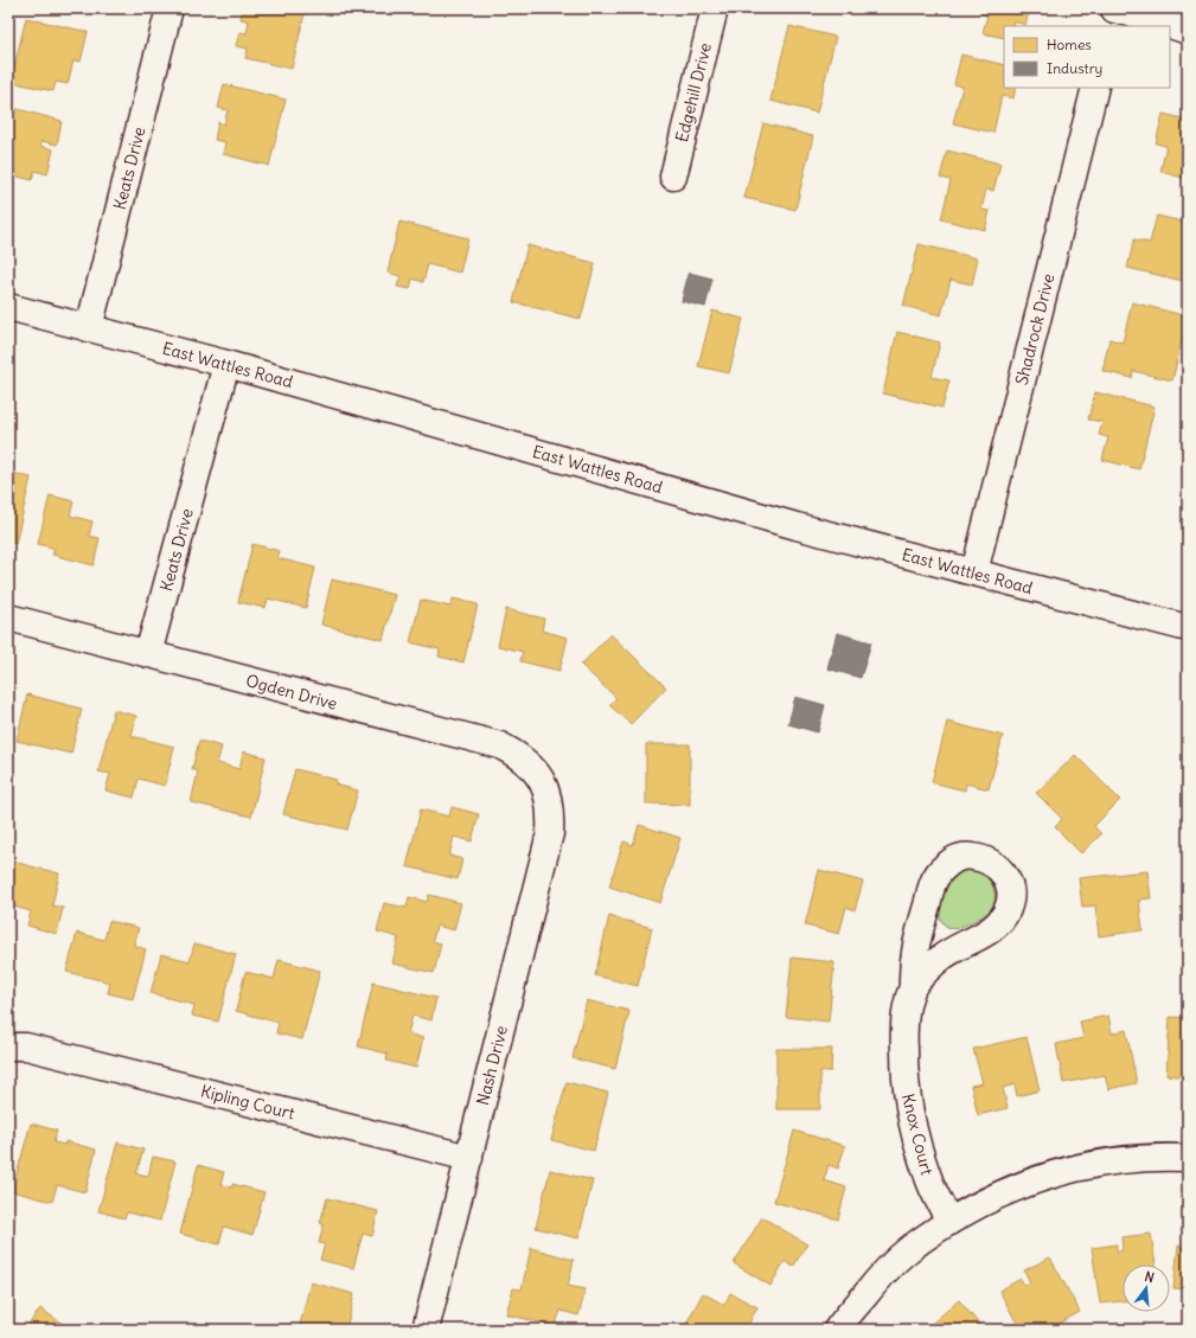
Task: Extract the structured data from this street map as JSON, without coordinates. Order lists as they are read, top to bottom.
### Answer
{
  "streets": {
    "street": [
      "Edgehill Drive",
      "Keats Drive",
      "Shadrock Drive",
      "East Wattles Road",
      "Ogden Drive",
      "Nash Drive",
      "Kipling Court",
      "Knox Court"
    ]
  },
  "crossings": [
    ["Keats Drive", "East Wattles Road"],
    ["Keats Drive", "Ogden Drive"],
    ["Shadrock Drive", "East Wattles Road"],
    ["Ogden Drive", "Nash Drive"],
    ["Nash Drive", "Kipling Court"]
  ],
  "legend": ["Homes", "Industry"],
  "north": "top"
}
